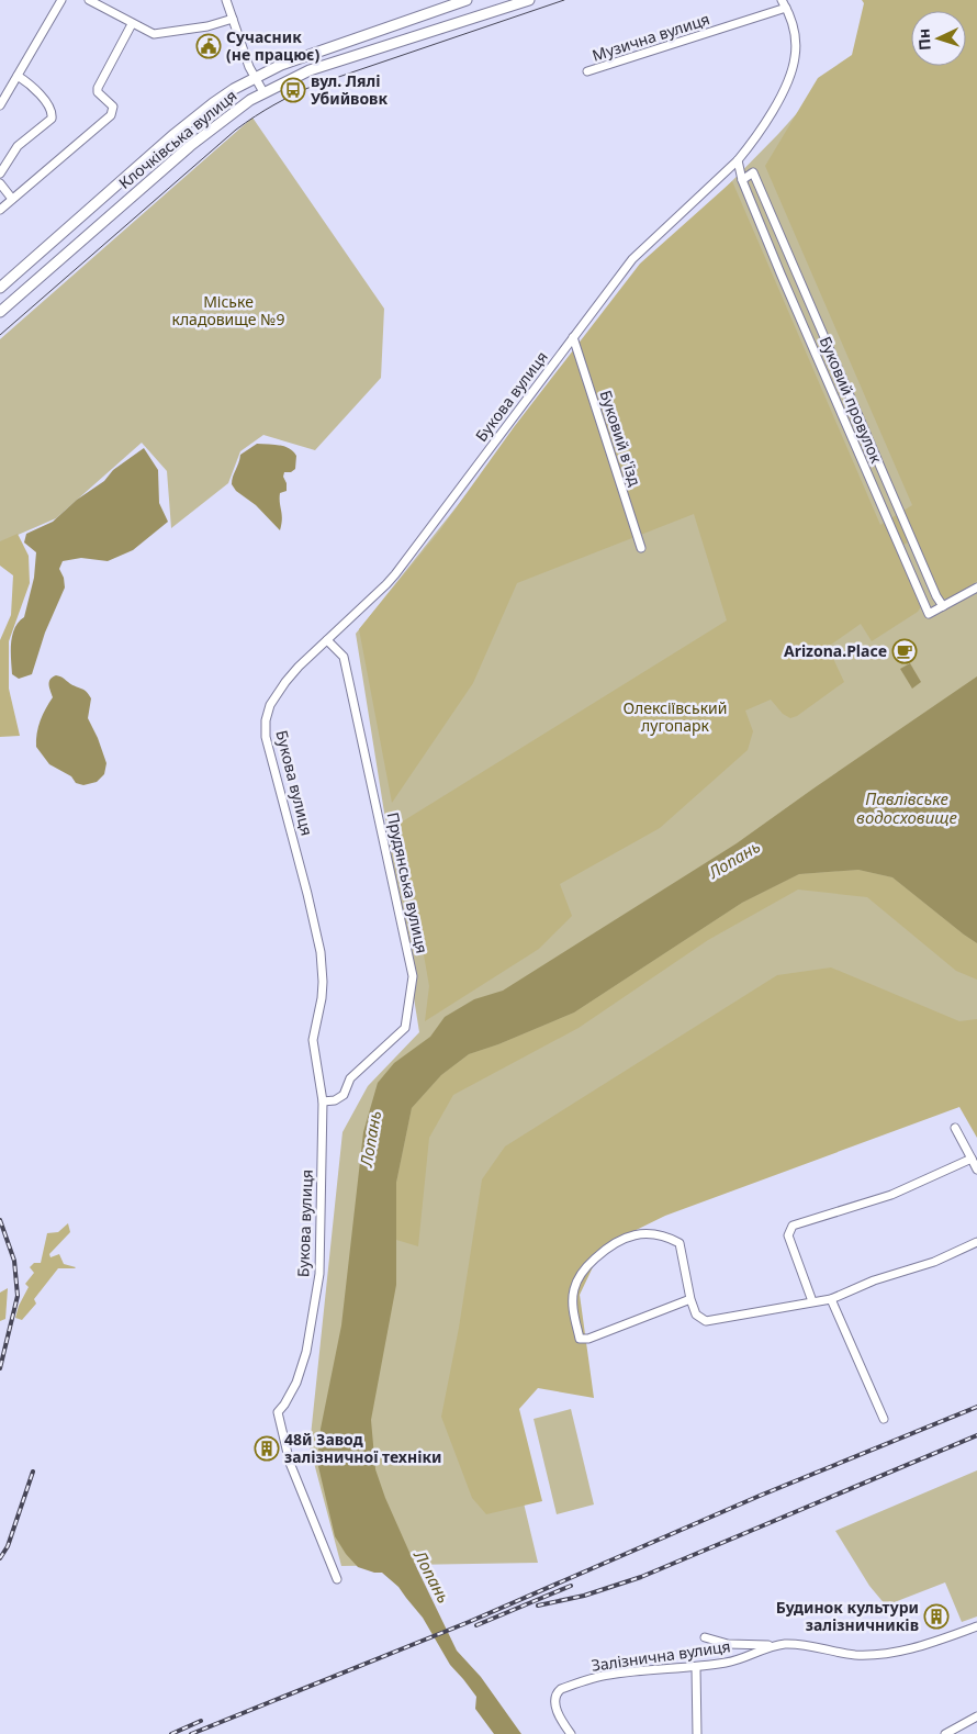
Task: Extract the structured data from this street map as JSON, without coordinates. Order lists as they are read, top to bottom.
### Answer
{
  "streets": {
    "main road": ["Клочківська вулиця"],
    "street": [
      "Музична вулиця",
      "Букова вулиця",
      "Буковий провулок",
      "Буковий в'їзд",
      "Прудянська вулиця",
      "Залізнична вулиця"
    ]
  },
  "crossings": [
    ["Музична вулиця", "Букова вулиця"],
    ["Букова вулиця", "Буковий провулок"],
    ["Букова вулиця", "Буковий в'їзд"],
    ["Букова вулиця", "Прудянська вулиця"]
  ],
  "water": ["Павлівське водосховище", "Лопань"],
  "parks": ["Міське кладовище №9", "Олексіївський лугопарк"],
  "places": {
    "public building": ["Сучасник (не працює)"],
    "bus stop": ["вул. Лялі Убийвовк"],
    "cafe": ["Arizona.Place"],
    "building": ["48й Завод залізничної техніки", "Будинок культури залізничників"]
  },
  "north": "left"
}
